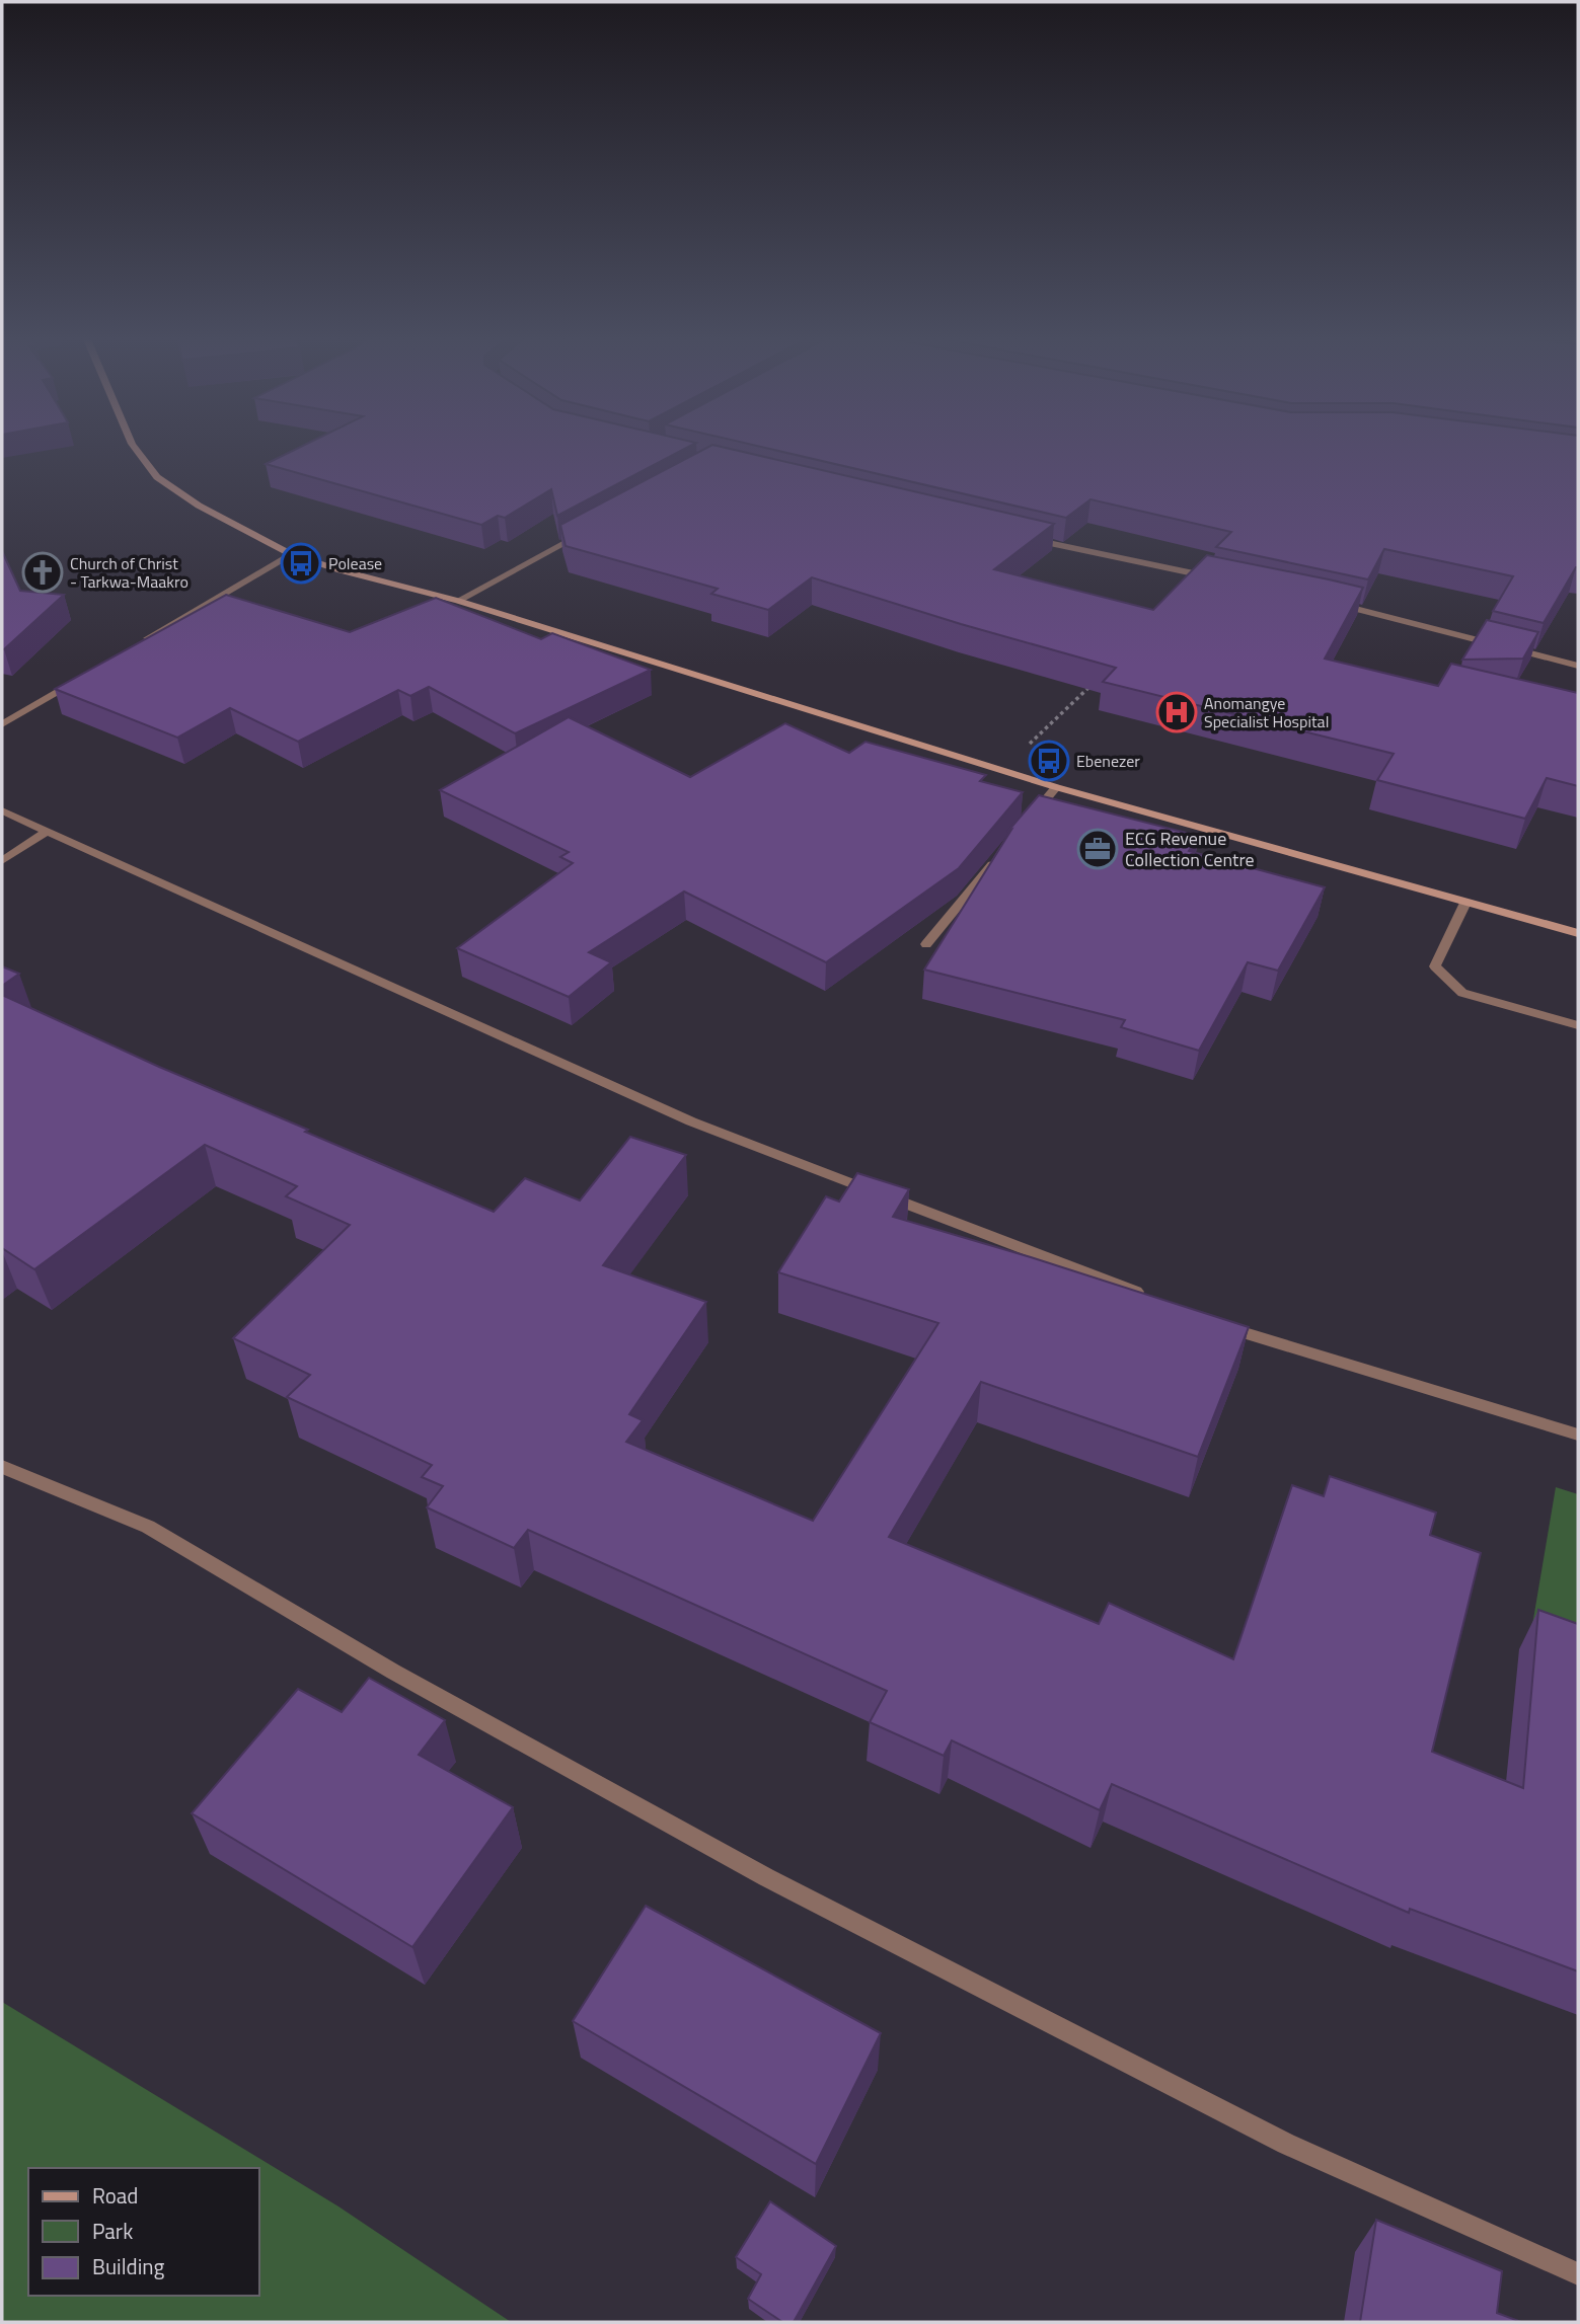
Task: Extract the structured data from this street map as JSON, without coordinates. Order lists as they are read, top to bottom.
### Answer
{
  "places": {
    "bus stop": ["Polease", "Ebenezer"],
    "church": ["Church of Christ - Tarkwa-Maakro"],
    "hospital": ["Anomangye Specialist Hospital"],
    "office": ["ECG Revenue Collection Centre"]
  },
  "legend": ["Road", "Park", "Building"]
}
